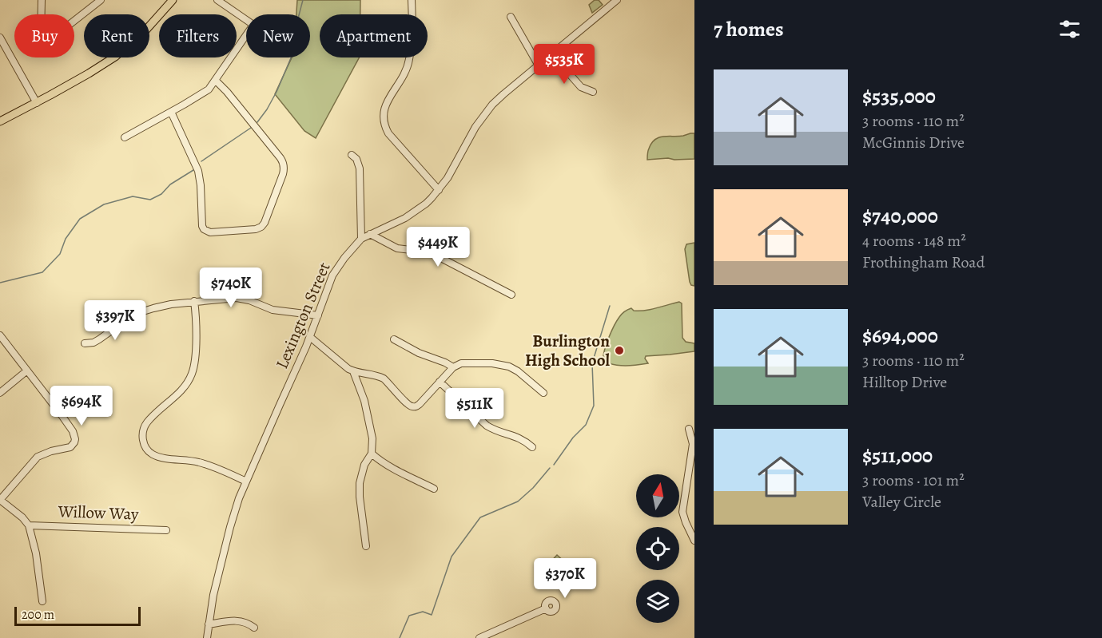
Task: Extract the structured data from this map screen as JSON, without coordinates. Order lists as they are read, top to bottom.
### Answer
{
  "streets": {
    "street": ["Lexington Street", "Willow Way"]
  },
  "places": ["Burlington High School"],
  "scale_bar": "200 m",
  "north": "top",
  "page": {
    "heading": "7 homes",
    "chip": [
      "Buy",
      "Rent",
      "Filters",
      "New",
      "Apartment"
    ],
    "price": [
      "$535K",
      "$449K",
      "$740K",
      "$397K",
      "$694K",
      "$511K",
      "$370K"
    ],
    "list": [
      {
        "name": "$535,000",
        "note": "3 rooms · 110 m² · McGinnis Drive"
      },
      {
        "name": "$740,000",
        "note": "4 rooms · 148 m² · Frothingham Road"
      },
      {
        "name": "$694,000",
        "note": "3 rooms · 110 m² · Hilltop Drive"
      },
      {
        "name": "$511,000",
        "note": "3 rooms · 101 m² · Valley Circle"
      }
    ],
    "scale": "200 m"
  }
}
